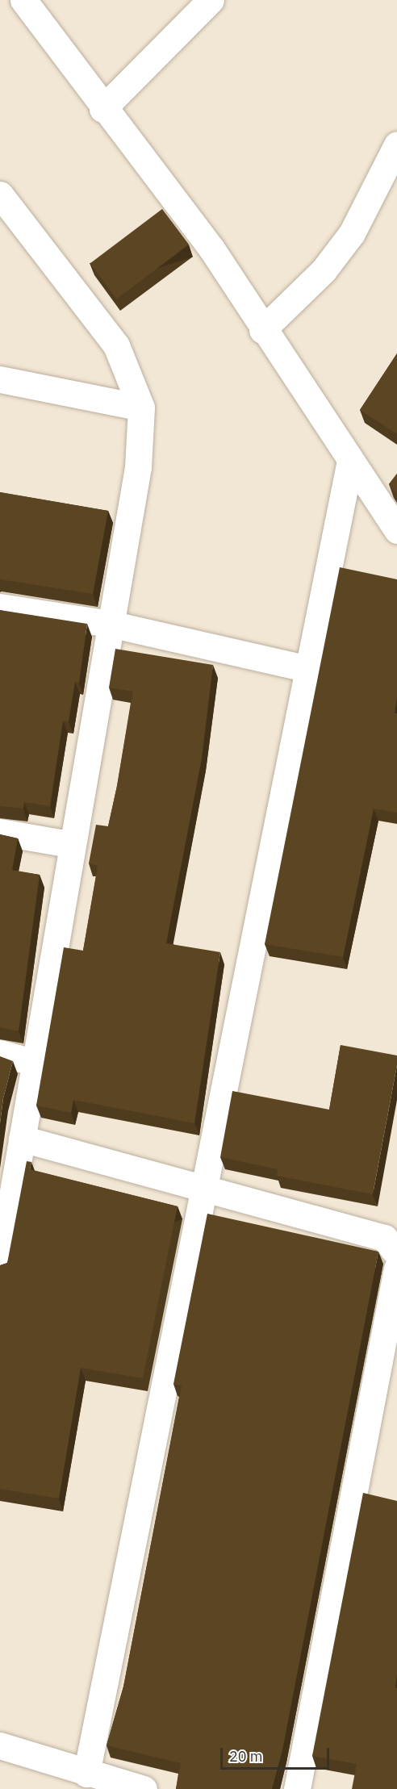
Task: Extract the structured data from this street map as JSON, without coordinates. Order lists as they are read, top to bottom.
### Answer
{
  "scale_bar": "20 m"
}
